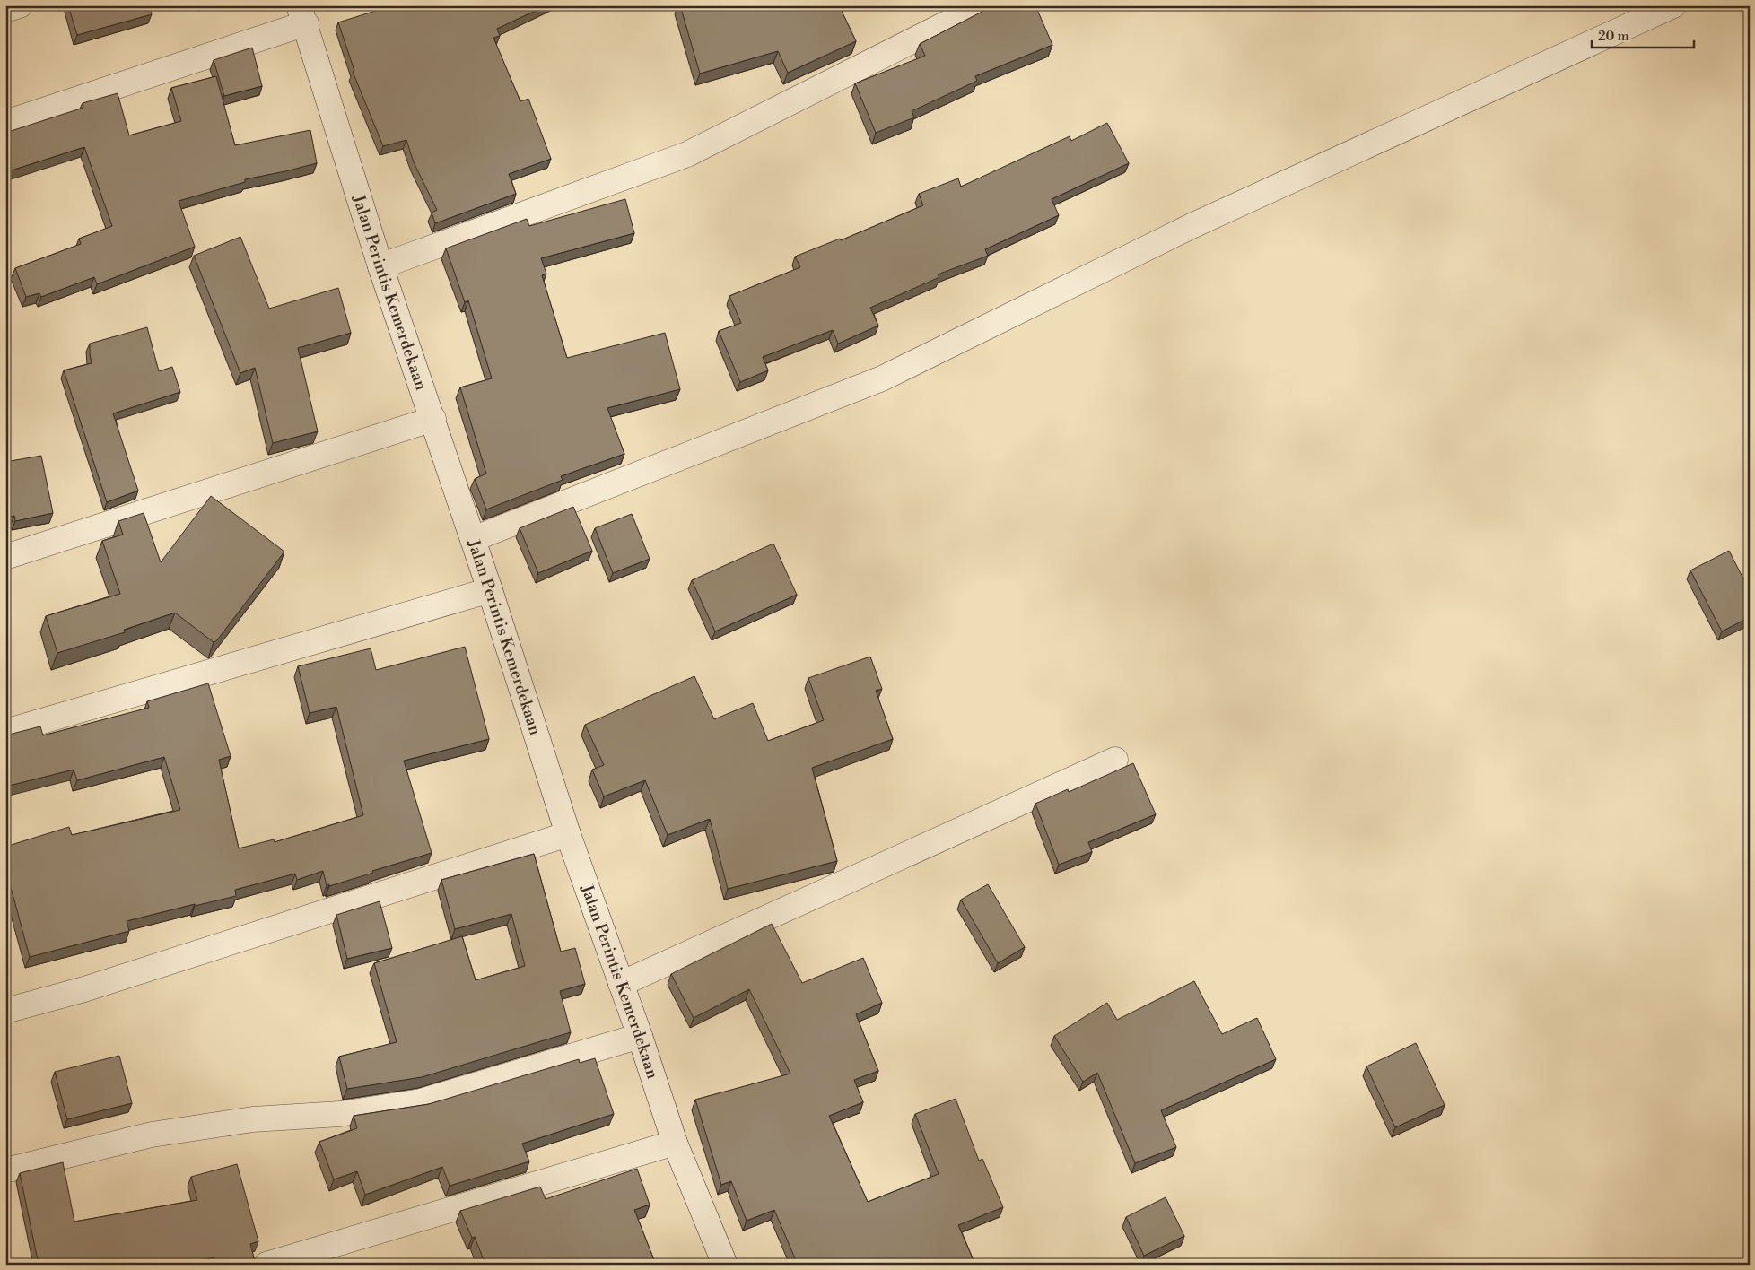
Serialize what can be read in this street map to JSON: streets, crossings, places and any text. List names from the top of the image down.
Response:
{
  "streets": {
    "street": ["Jalan Perintis Kemerdekaan"]
  },
  "scale_bar": "20 m"
}
